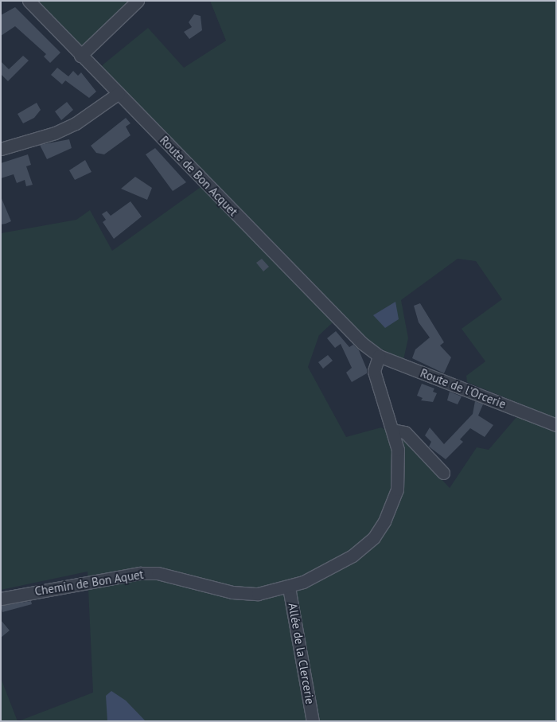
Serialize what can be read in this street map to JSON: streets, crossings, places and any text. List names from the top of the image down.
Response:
{
  "streets": {
    "street": [
      "Route de Bon Acquet",
      "Route de l'Orcerie",
      "Chemin de Bon Aquet",
      "Allée de la Clercerie"
    ]
  },
  "crossings": [
    ["Route de Bon Acquet", "Route de l'Orcerie"],
    ["Route de Bon Acquet", "Chemin de Bon Aquet"],
    ["Route de l'Orcerie", "Chemin de Bon Aquet"],
    ["Chemin de Bon Aquet", "Allée de la Clercerie"]
  ]
}
